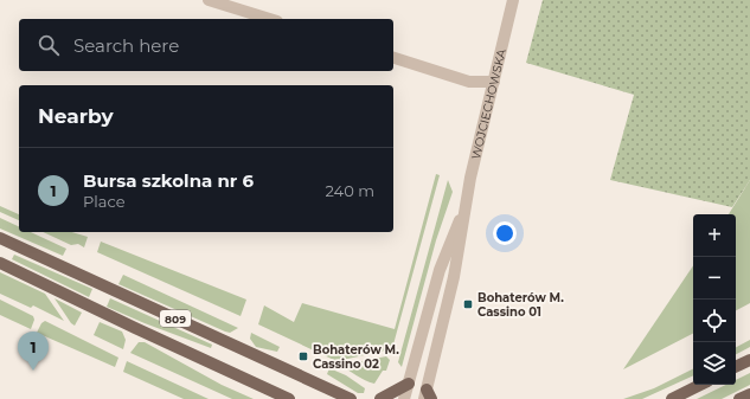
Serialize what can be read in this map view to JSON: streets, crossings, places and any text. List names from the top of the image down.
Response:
{
  "streets": {
    "main road": ["809"],
    "street": ["WOJCIECHOWSKA"]
  },
  "places": {
    "transit": ["Bohaterów M. Cassino 01", "Bohaterów M. Cassino 02"]
  },
  "page": {
    "search": "Search here",
    "heading": "Nearby",
    "list": [
      {
        "mark": "1",
        "name": "Bursa szkolna nr 6",
        "note": "Place",
        "value": "240 m"
      }
    ],
    "map_buttons": ["+", "−"],
    "pins": "1"
  }
}
